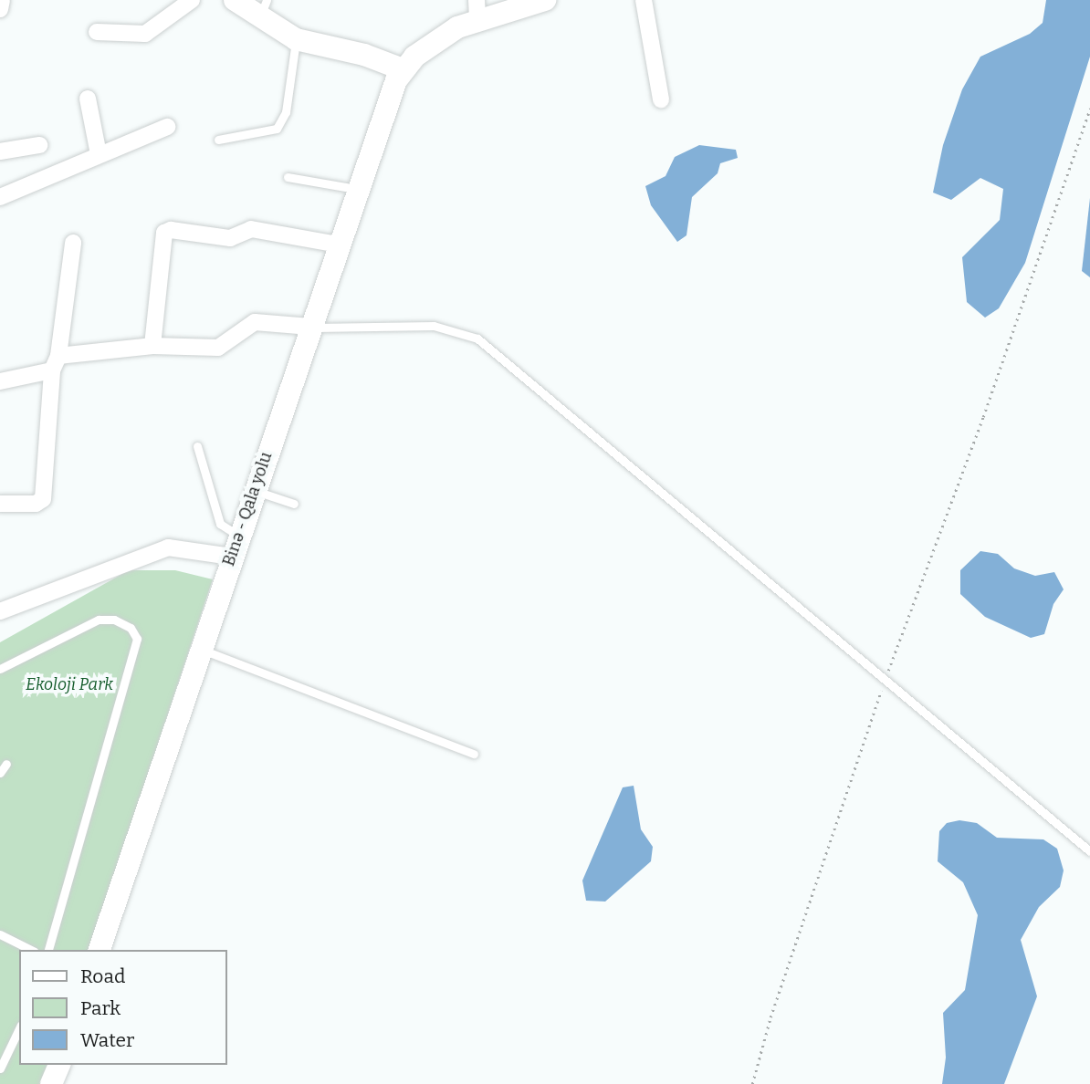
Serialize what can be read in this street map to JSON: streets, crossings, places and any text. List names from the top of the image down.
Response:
{
  "streets": {
    "main road": ["Binə - Qala yolu"]
  },
  "parks": ["Ekoloji Park"],
  "legend": ["Road", "Park", "Water"]
}
